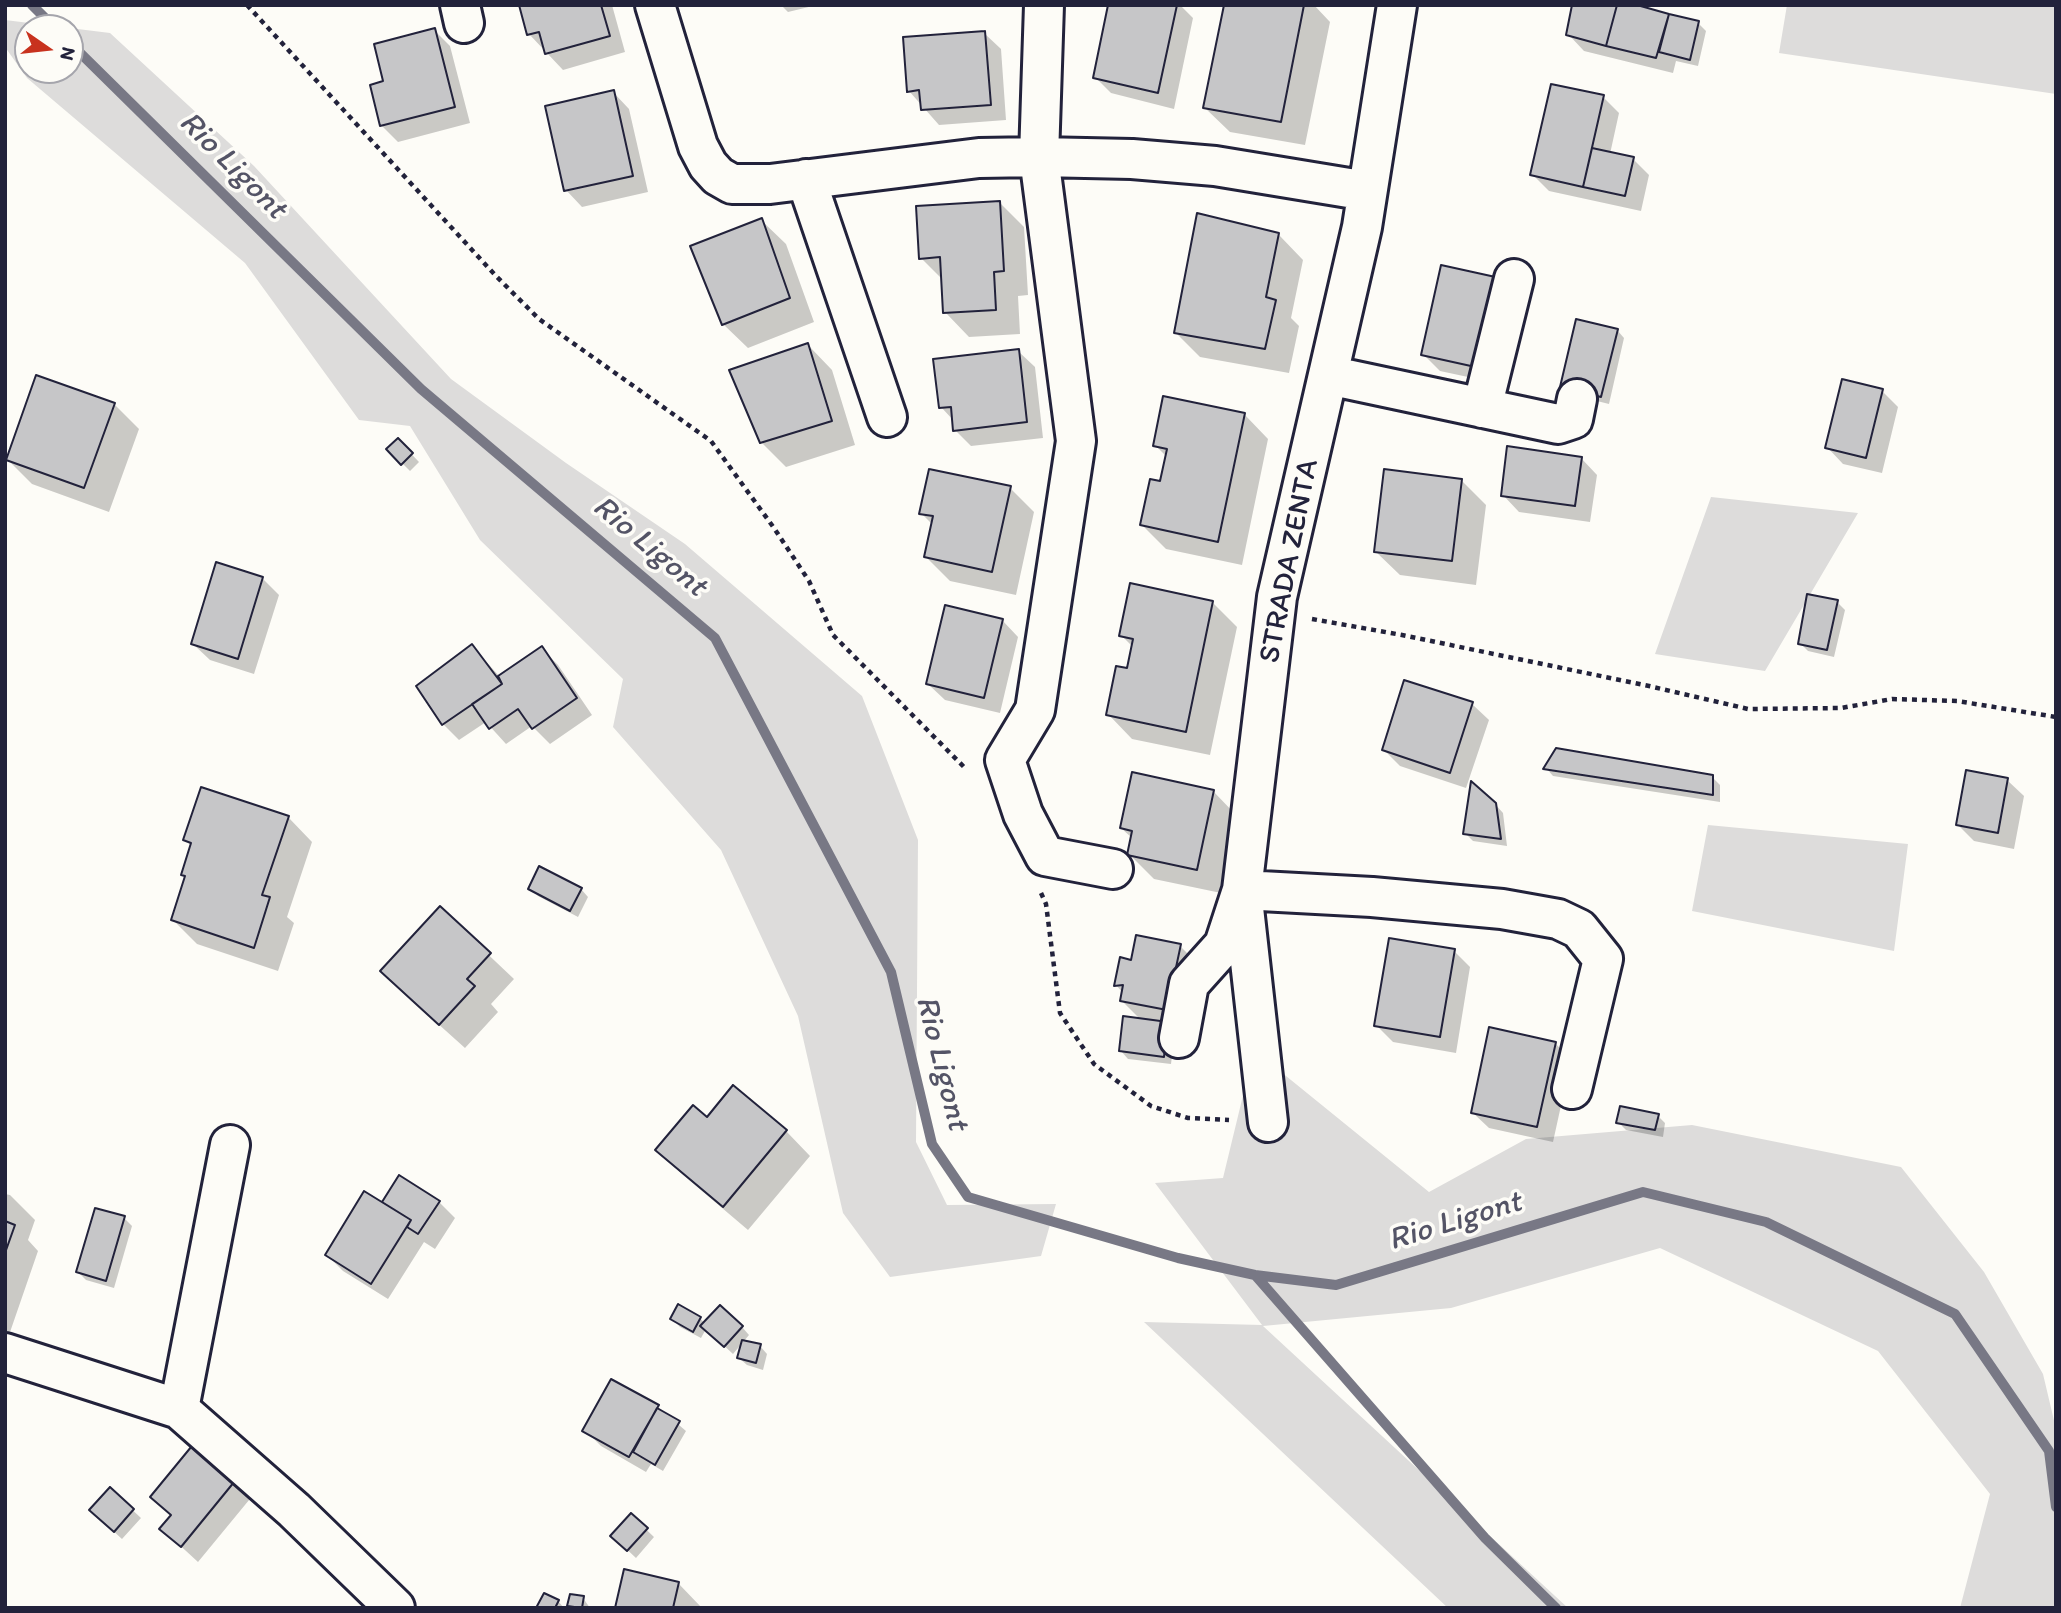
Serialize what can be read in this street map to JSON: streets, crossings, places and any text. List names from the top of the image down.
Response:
{
  "streets": {
    "street": ["STRADA ZENTA"]
  },
  "water": ["Rio Ligont"],
  "north": "right"
}
